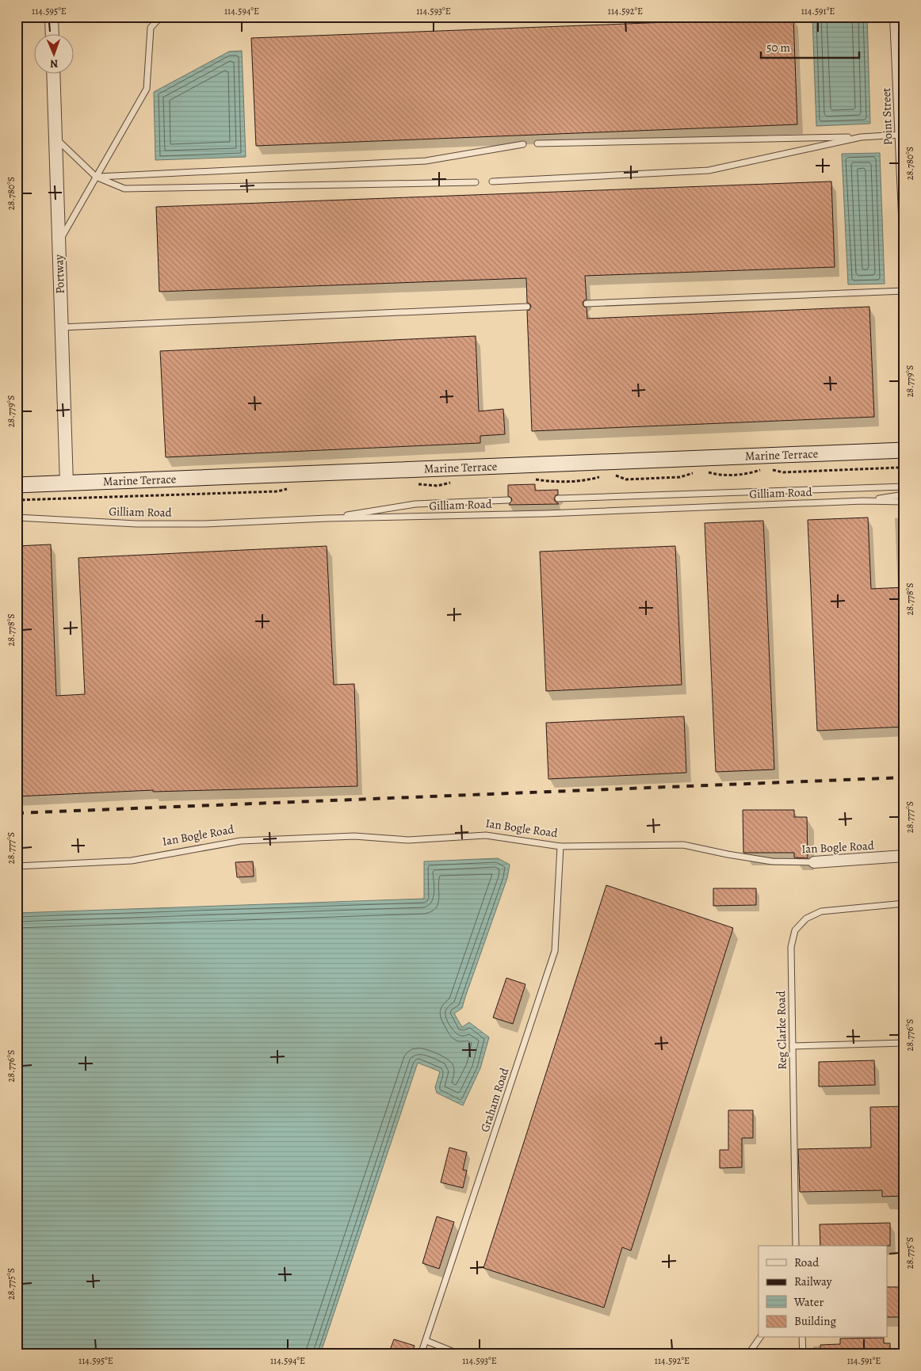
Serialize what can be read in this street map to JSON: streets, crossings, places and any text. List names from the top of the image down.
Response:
{
  "streets": {
    "main road": ["Marine Terrace"],
    "street": ["Point Street", "Portway", "Ian Bogle Road"],
    "lane": ["Gilliam Road", "Reg Clarke Road", "Graham Road"]
  },
  "crossings": [
    ["Portway", "Marine Terrace"],
    ["Ian Bogle Road", "Graham Road"]
  ],
  "legend": [
    "Road",
    "Railway",
    "Water",
    "Building"
  ],
  "scale_bar": "50 m",
  "north": "bottom",
  "coordinates": [
    "114.595°E",
    "114.594°E",
    "114.593°E",
    "114.592°E",
    "114.591°E",
    "28.780°S",
    "28.779°S",
    "28.778°S",
    "28.777°S",
    "28.776°S",
    "28.775°S"
  ]
}
